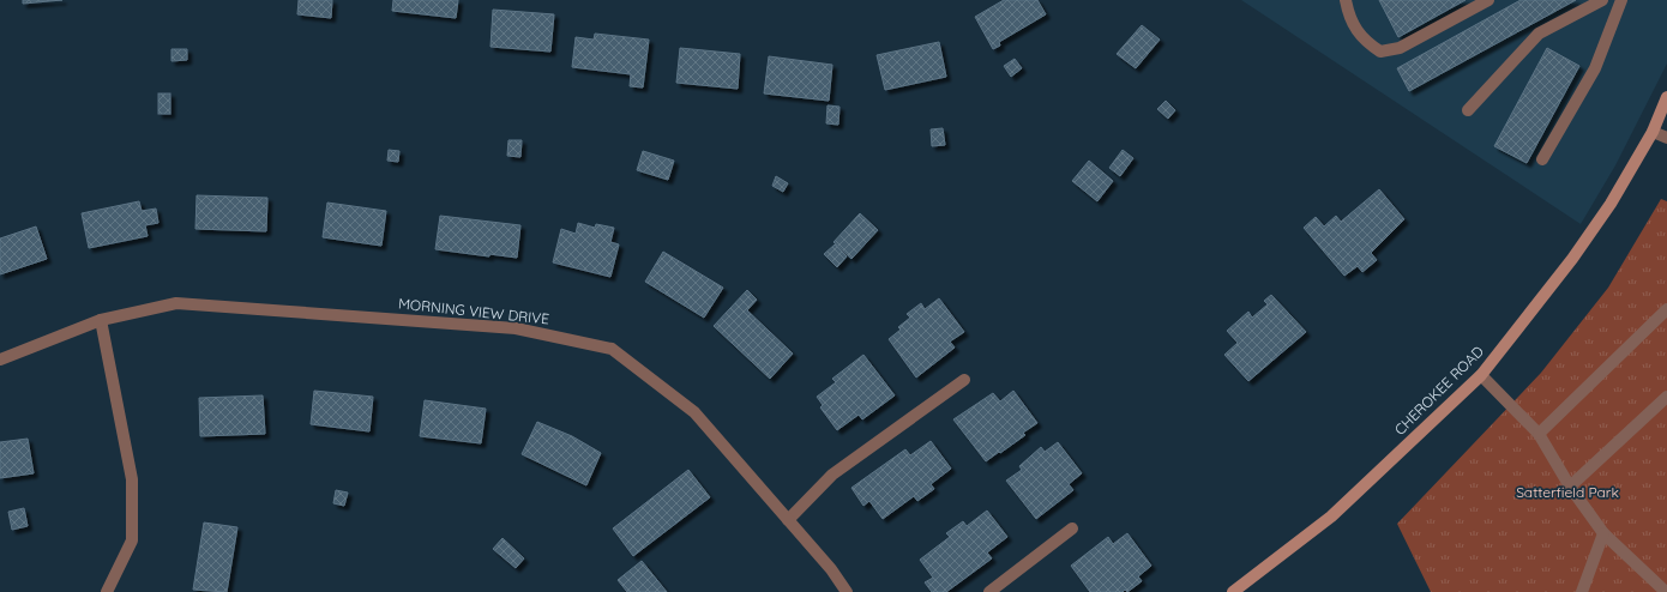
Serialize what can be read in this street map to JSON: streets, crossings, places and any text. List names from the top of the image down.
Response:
{
  "streets": {
    "main road": ["CHEROKEE ROAD"],
    "street": ["MORNING VIEW DRIVE"]
  },
  "parks": ["Satterfield Park"]
}
